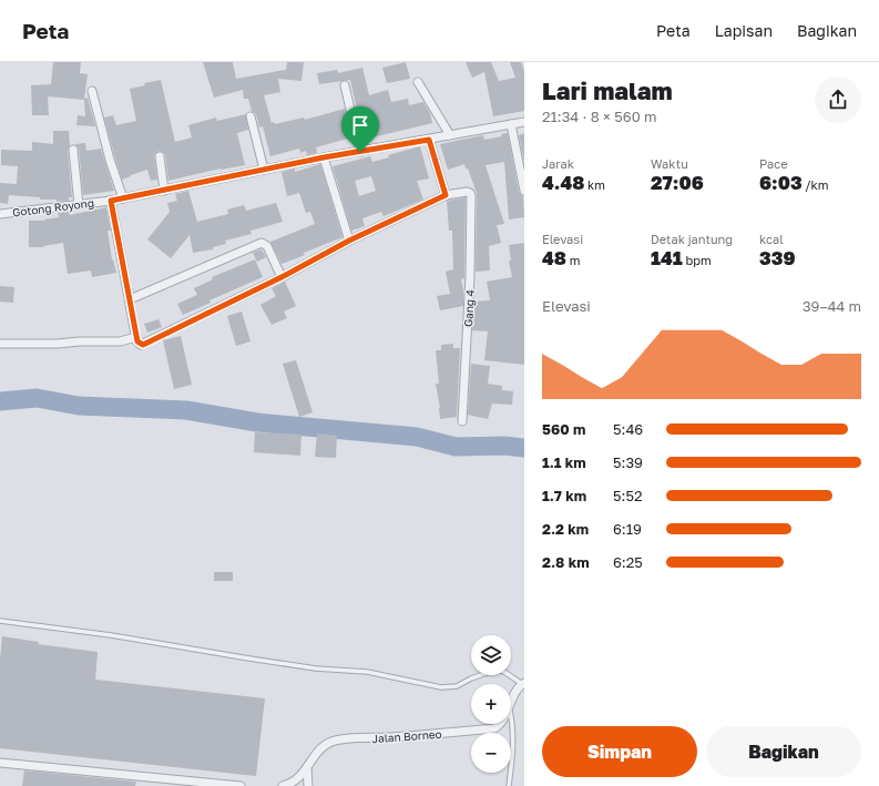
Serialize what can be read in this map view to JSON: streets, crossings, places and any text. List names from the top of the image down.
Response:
{
  "streets": {
    "street": ["Gotong Royong", "Gang 4", "Jalan Borneo"]
  },
  "page": {
    "header": "Peta",
    "nav": ["Peta", "Lapisan", "Bagikan"],
    "heading": ["Lari malam", "21:34 · 8 × 560 m"],
    "stats": [
      ["Jarak", "4.48 km"],
      ["Waktu", "27:06"],
      ["Pace", "6:03 /km"],
      ["Elevasi", "48 m"],
      ["Detak jantung", "141 bpm"],
      ["kcal", "339"]
    ],
    "chart": ["Elevasi", "39–44 m"],
    "list": [
      {
        "name": "560 m",
        "note": "5:46"
      },
      {
        "name": "1.1 km",
        "note": "5:39"
      },
      {
        "name": "1.7 km",
        "note": "5:52"
      },
      {
        "name": "2.2 km",
        "note": "6:19"
      },
      {
        "name": "2.8 km",
        "note": "6:25"
      }
    ],
    "map_buttons": ["+", "−"],
    "buttons": ["Simpan", "Bagikan"]
  }
}
